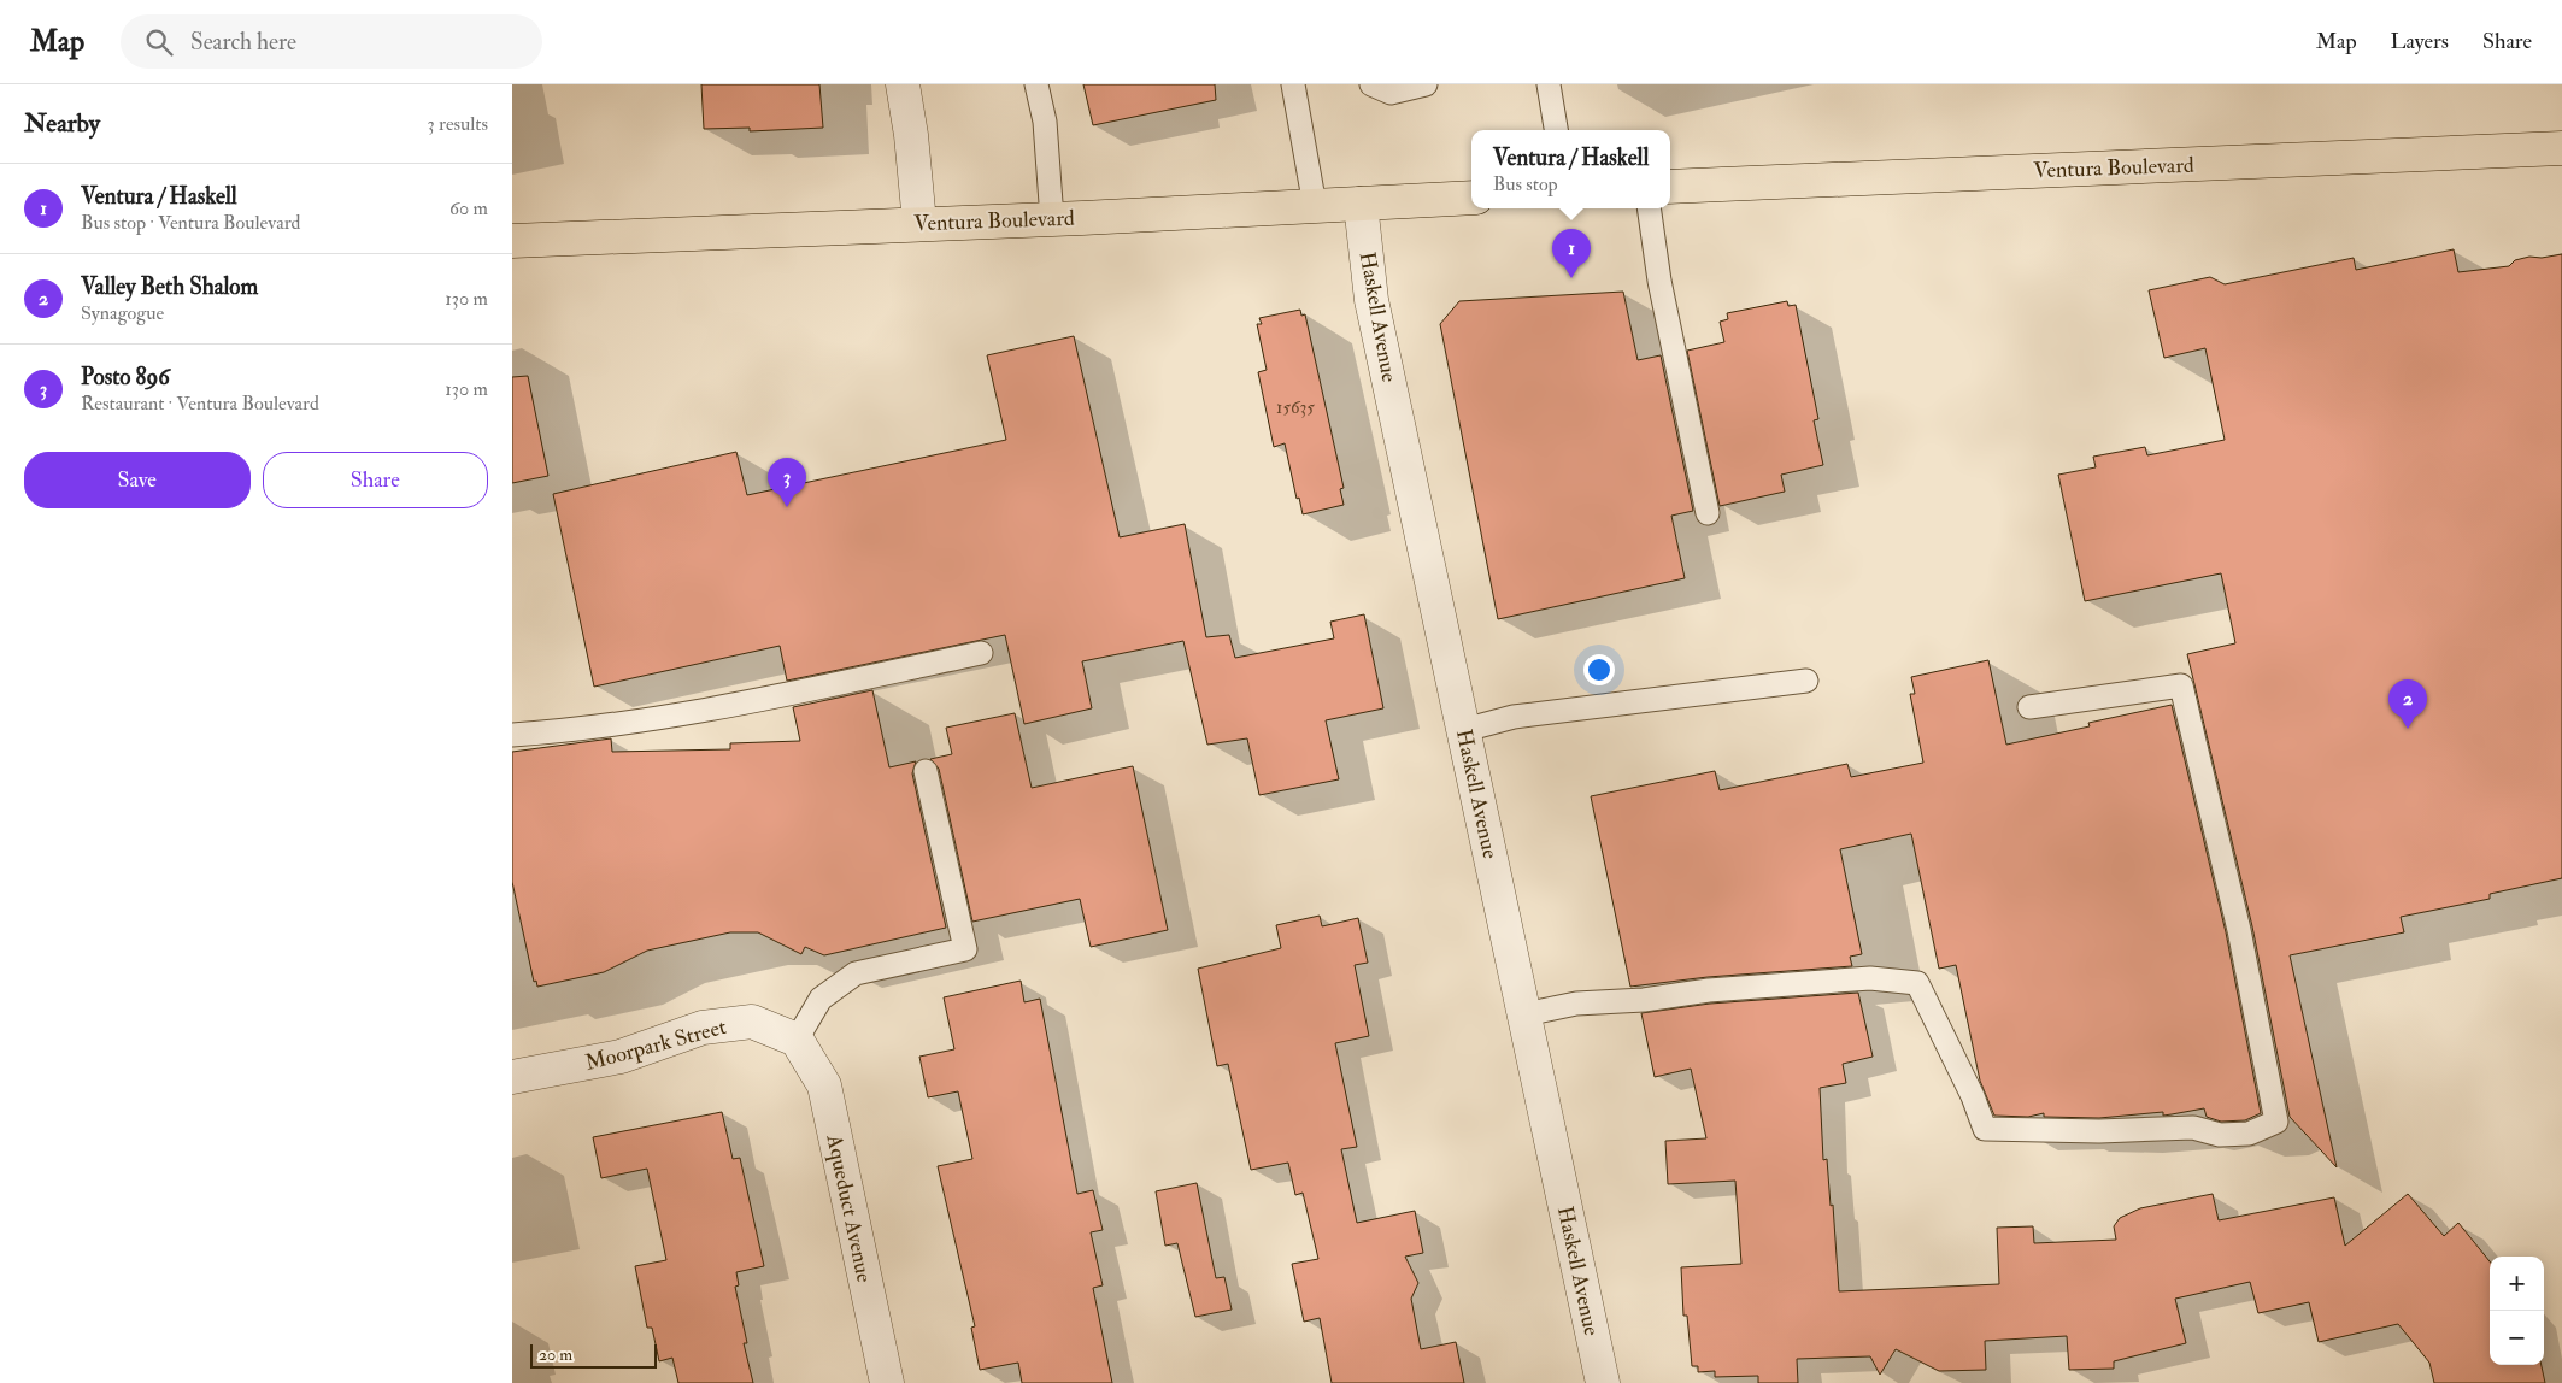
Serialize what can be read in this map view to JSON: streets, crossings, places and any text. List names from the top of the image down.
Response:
{
  "streets": {
    "main road": ["Ventura Boulevard"],
    "street": ["Haskell Avenue", "Moorpark Street", "Aqueduct Avenue"]
  },
  "crossings": [
    ["Ventura Boulevard", "Haskell Avenue"],
    ["Moorpark Street", "Aqueduct Avenue"]
  ],
  "house_numbers": ["15635"],
  "scale_bar": "20 m",
  "page": {
    "header": "Map",
    "search": "Search here",
    "nav": ["Map", "Layers", "Share"],
    "heading": ["Nearby", "3 results"],
    "popup": ["Ventura / Haskell", "Bus stop"],
    "list": [
      {
        "mark": "1",
        "name": "Ventura / Haskell",
        "note": "Bus stop · Ventura Boulevard",
        "value": "60 m"
      },
      {
        "mark": "2",
        "name": "Valley Beth Shalom",
        "note": "Synagogue",
        "value": "130 m"
      },
      {
        "mark": "3",
        "name": "Posto 896",
        "note": "Restaurant · Ventura Boulevard",
        "value": "130 m"
      }
    ],
    "pins": ["1", "3", "2"],
    "buttons": ["Save", "Share"],
    "map_buttons": ["+", "−"],
    "scale": "20 m"
  }
}
